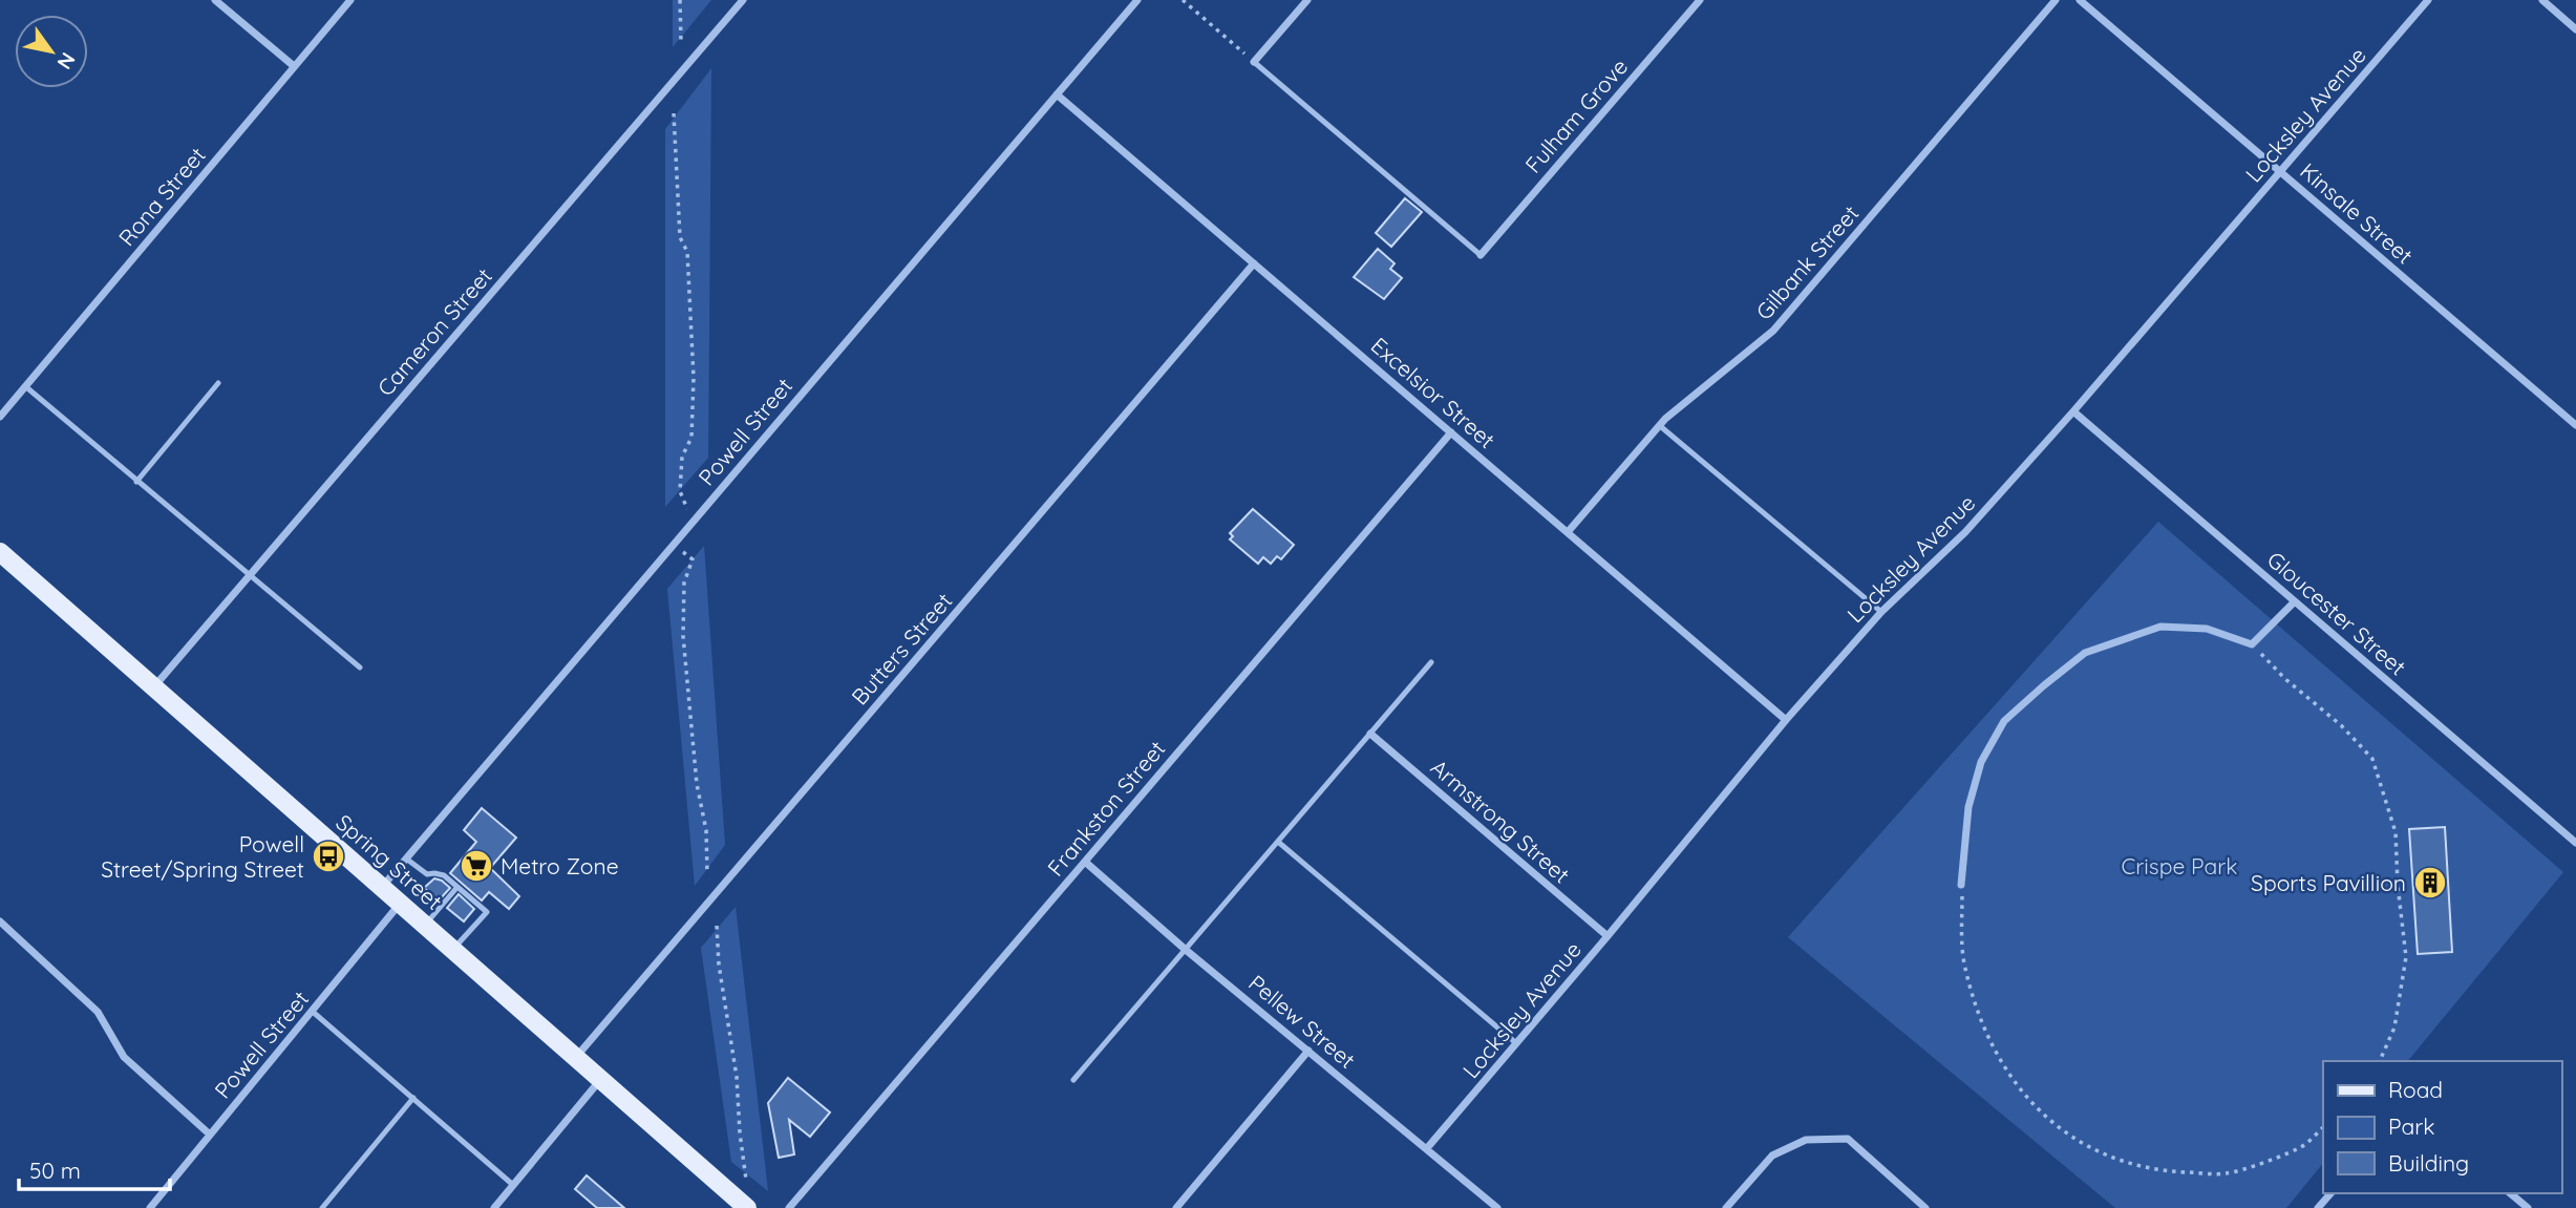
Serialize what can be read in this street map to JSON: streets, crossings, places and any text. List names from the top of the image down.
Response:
{
  "streets": {
    "main road": ["Spring Street"],
    "street": [
      "Locksley Avenue",
      "Fulham Grove",
      "Rona Street",
      "Kinsale Street",
      "Gilbank Street",
      "Cameron Street",
      "Excelsior Street",
      "Powell Street",
      "Gloucester Street",
      "Butters Street",
      "Frankston Street",
      "Armstrong Street",
      "Pellew Street"
    ]
  },
  "crossings": [
    ["Locksley Avenue", "Kinsale Street"],
    ["Locksley Avenue", "Excelsior Street"],
    ["Locksley Avenue", "Gloucester Street"],
    ["Locksley Avenue", "Armstrong Street"],
    ["Locksley Avenue", "Pellew Street"],
    ["Gilbank Street", "Excelsior Street"],
    ["Cameron Street", "Spring Street"],
    ["Excelsior Street", "Powell Street"],
    ["Excelsior Street", "Butters Street"],
    ["Excelsior Street", "Frankston Street"],
    ["Powell Street", "Spring Street"],
    ["Butters Street", "Spring Street"],
    ["Frankston Street", "Pellew Street"]
  ],
  "parks": ["Crispe Park"],
  "places": {
    "bus stop": ["Powell Street/Spring Street"],
    "supermarket": ["Metro Zone"],
    "building": ["Sports Pavillion"]
  },
  "legend": ["Road", "Park", "Building"],
  "scale_bar": "50 m",
  "north": "bottom right"
}
